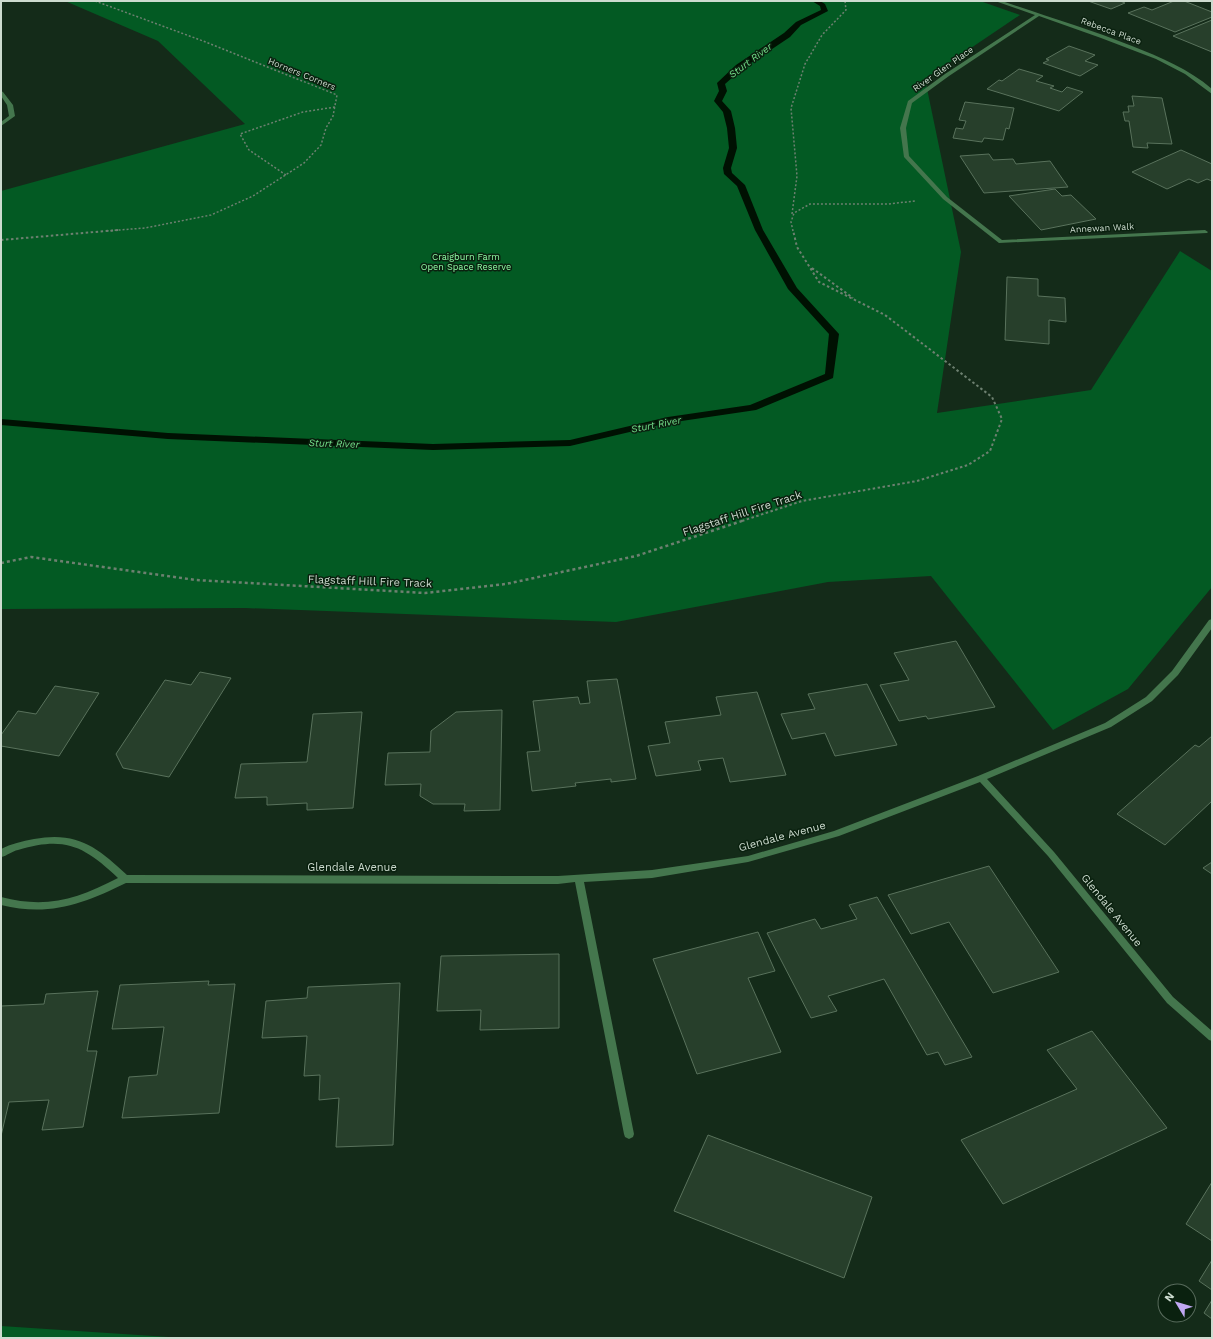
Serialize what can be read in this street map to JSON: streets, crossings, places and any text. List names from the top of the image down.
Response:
{
  "streets": {
    "street": [
      "Rebecca Place",
      "River Glen Place",
      "Annewan Walk",
      "Glendale Avenue"
    ],
    "path": ["Horners Corners", "Flagstaff Hill Fire Track"]
  },
  "crossings": [
    ["Rebecca Place", "River Glen Place"],
    ["River Glen Place", "Annewan Walk"],
    ["River Glen Place", "Flagstaff Hill Fire Track"]
  ],
  "water": ["Sturt River"],
  "parks": ["Craigburn Farm Open Space Reserve"],
  "north": "top left"
}
